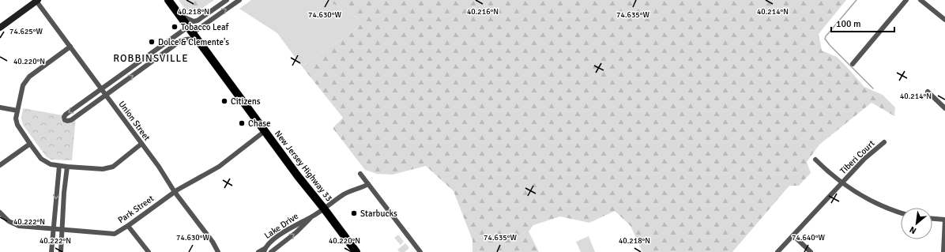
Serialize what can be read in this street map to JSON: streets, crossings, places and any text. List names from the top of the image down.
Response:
{
  "streets": {
    "main road": ["New Jersey Highway 33"],
    "street": [
      "Union Street",
      "Tiberi Court",
      "Park Street",
      "Lake Drive"
    ]
  },
  "crossings": [
    ["Union Street", "Park Street"],
    ["New Jersey Highway 33", "Park Street"],
    ["New Jersey Highway 33", "Lake Drive"]
  ],
  "districts": ["ROBBINSVILLE"],
  "places": [
    "Tobacco Leaf",
    "Dolce & Clemente's",
    "Citizens",
    "Chase",
    "Starbucks"
  ],
  "scale_bar": "100 m",
  "north": "bottom left",
  "coordinates": [
    "40.218°N",
    "40.216°N",
    "40.214°N",
    "74.630°W",
    "74.635°W",
    "74.625°W",
    "40.220°N",
    "40.222°N",
    "74.640°W"
  ]
}
